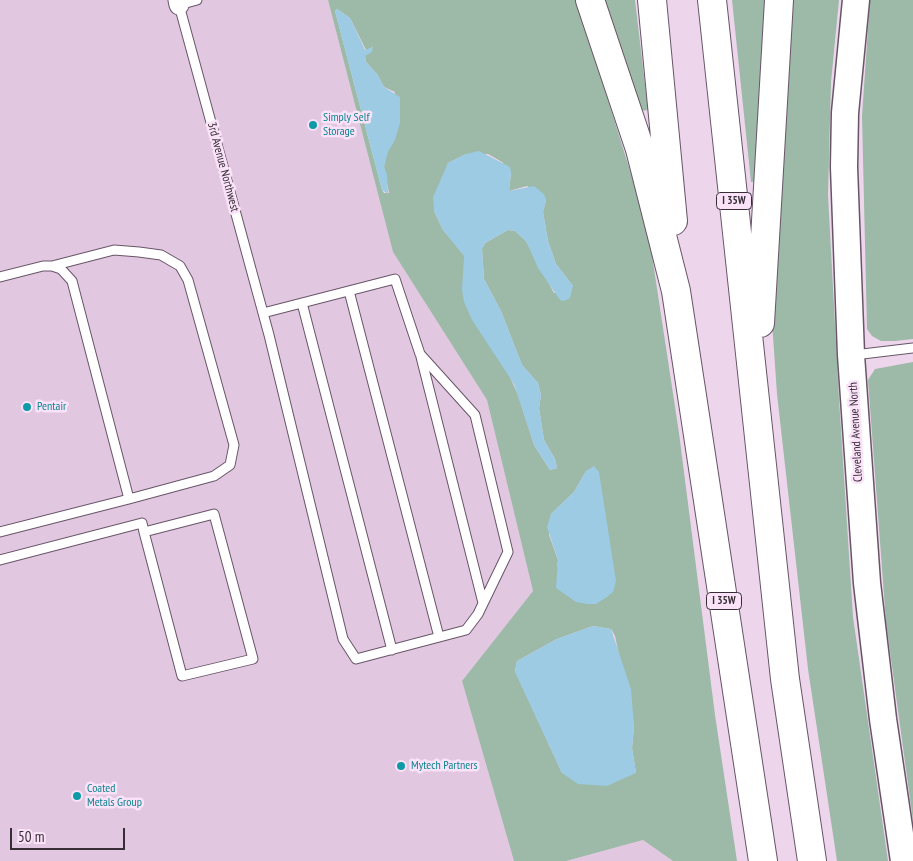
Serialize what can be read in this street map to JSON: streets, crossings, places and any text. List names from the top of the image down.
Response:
{
  "streets": {
    "highway": ["I 35W"],
    "street": ["Cleveland Avenue North"],
    "lane": ["3rd Avenue Northwest"]
  },
  "places": [
    "Simply Self Storage",
    "Pentair",
    "Mytech Partners",
    "Coated Metals Group"
  ],
  "scale_bar": "50 m"
}
